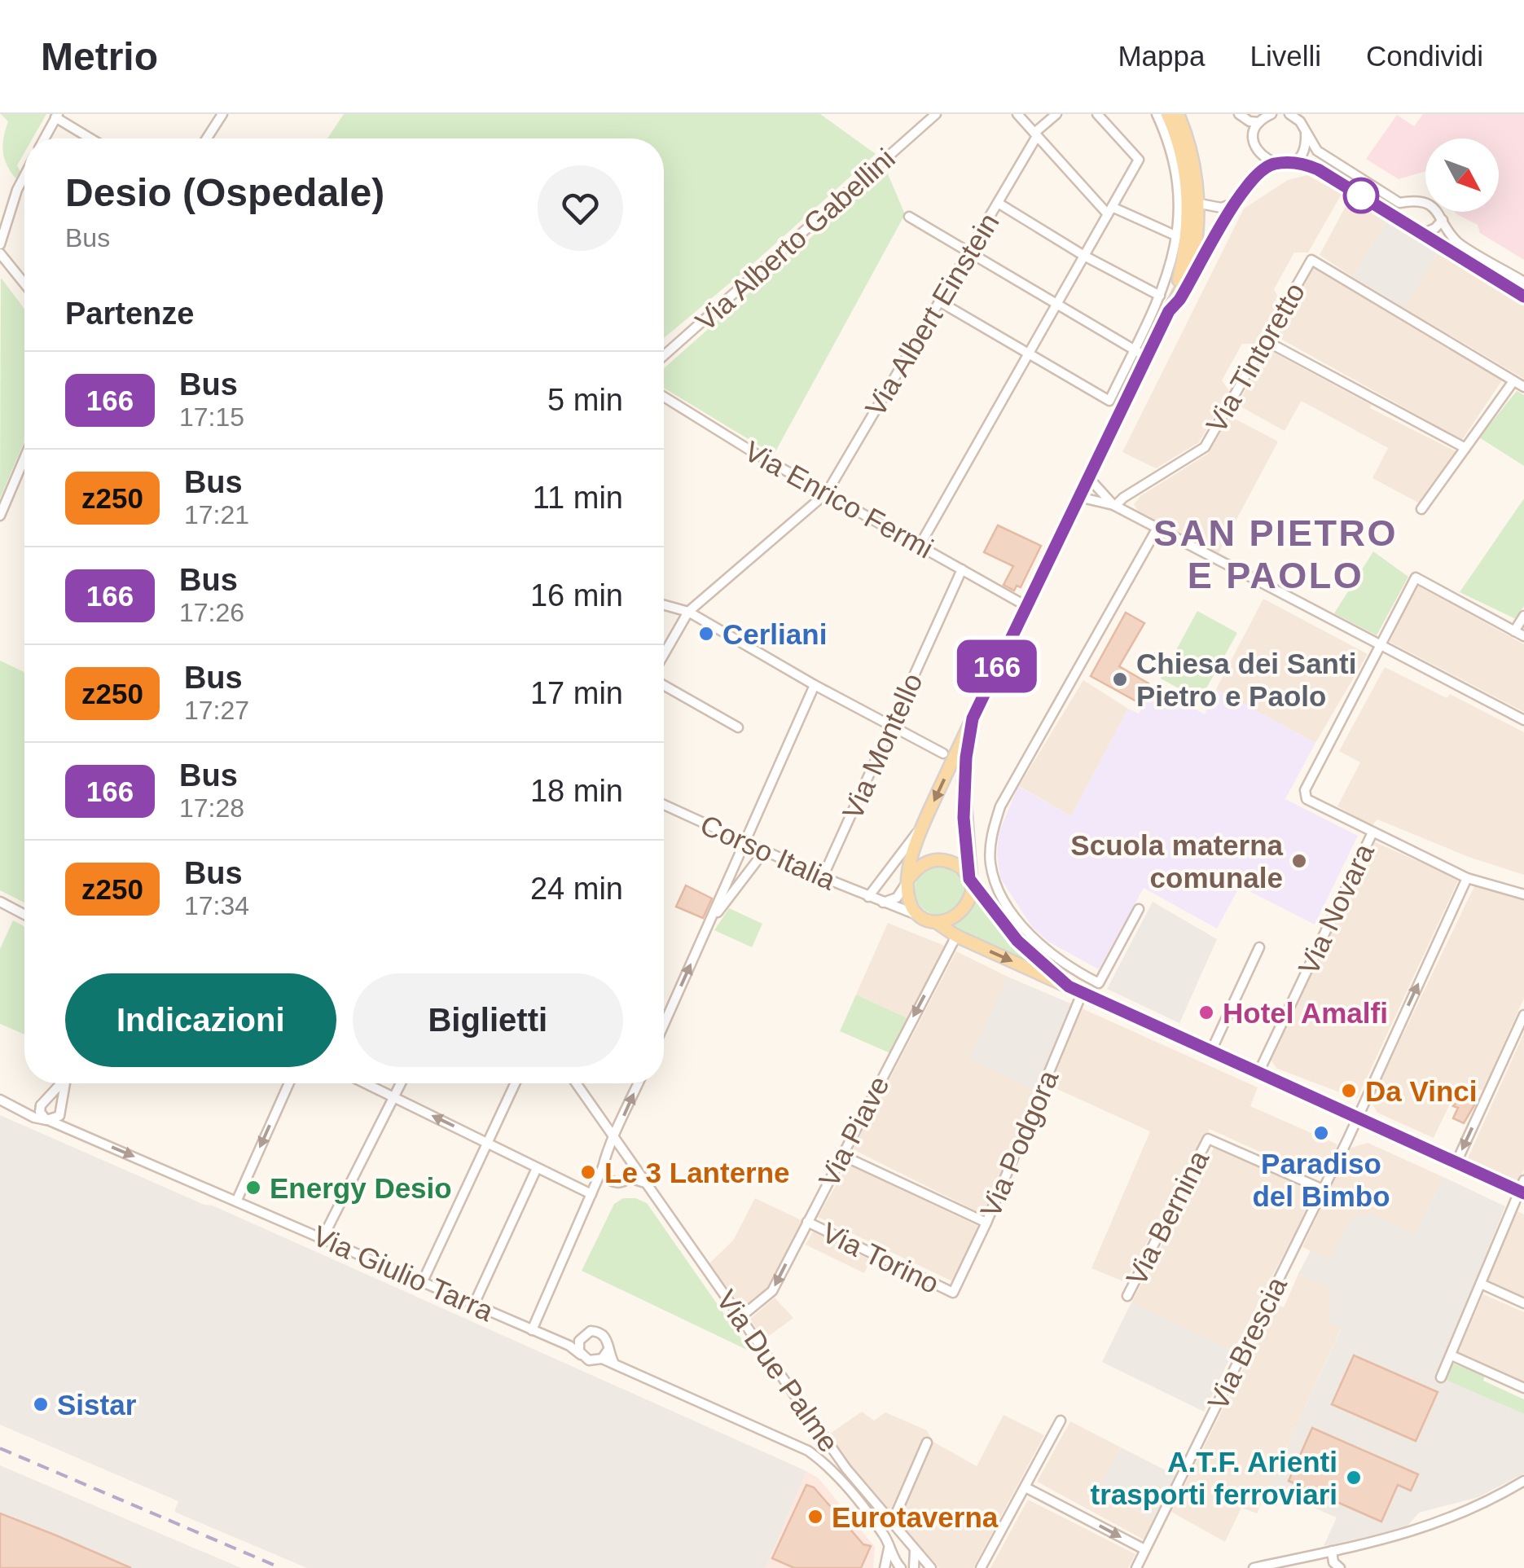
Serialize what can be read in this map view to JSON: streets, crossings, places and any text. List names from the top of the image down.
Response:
{
  "streets": {
    "street": [
      "Via Alberto Gabellini",
      "Via Albert Einstein",
      "Via Tintoretto",
      "Via Enrico Fermi",
      "Via Montello",
      "Corso Italia",
      "Via Novara",
      "Via Piave",
      "Via Podgora",
      "Via Bernina",
      "Via Torino",
      "Via Giulio Tarra",
      "Via Brescia",
      "Via Due Palme"
    ]
  },
  "crossings": [
    ["Via Albert Einstein", "Via Enrico Fermi"],
    ["Via Enrico Fermi", "Via Montello"],
    ["Via Montello", "Corso Italia"],
    ["Via Piave", "Via Torino"],
    ["Via Piave", "Via Due Palme"],
    ["Via Podgora", "Via Torino"],
    ["Via Bernina", "Via Brescia"]
  ],
  "one_way": ["Via Piave"],
  "districts": ["SAN PIETRO E PAOLO"],
  "places": [
    "Cerliani",
    "Chiesa dei Santi Pietro e Paolo",
    "Scuola materna comunale",
    "Hotel Amalfi",
    "Da Vinci",
    "Paradiso del Bimbo",
    "Le 3 Lanterne",
    "Energy Desio",
    "Sistar",
    "A.T.F. Arienti trasporti ferroviari",
    "Eurotaverna"
  ],
  "lines": ["bus line 166"],
  "north": "bottom right",
  "page": {
    "header": "Metrio",
    "nav": ["Mappa", "Livelli", "Condividi"],
    "on_map": "166",
    "heading": [
      ["Desio (Ospedale)", "Bus"],
      "Partenze"
    ],
    "list": [
      {
        "mark": "166",
        "name": "Bus",
        "note": "17:15",
        "value": "5 min"
      },
      {
        "mark": "z250",
        "name": "Bus",
        "note": "17:21",
        "value": "11 min"
      },
      {
        "mark": "166",
        "name": "Bus",
        "note": "17:26",
        "value": "16 min"
      },
      {
        "mark": "z250",
        "name": "Bus",
        "note": "17:27",
        "value": "17 min"
      },
      {
        "mark": "166",
        "name": "Bus",
        "note": "17:28",
        "value": "18 min"
      },
      {
        "mark": "z250",
        "name": "Bus",
        "note": "17:34",
        "value": "24 min"
      }
    ],
    "buttons": ["Indicazioni", "Biglietti"]
  }
}
